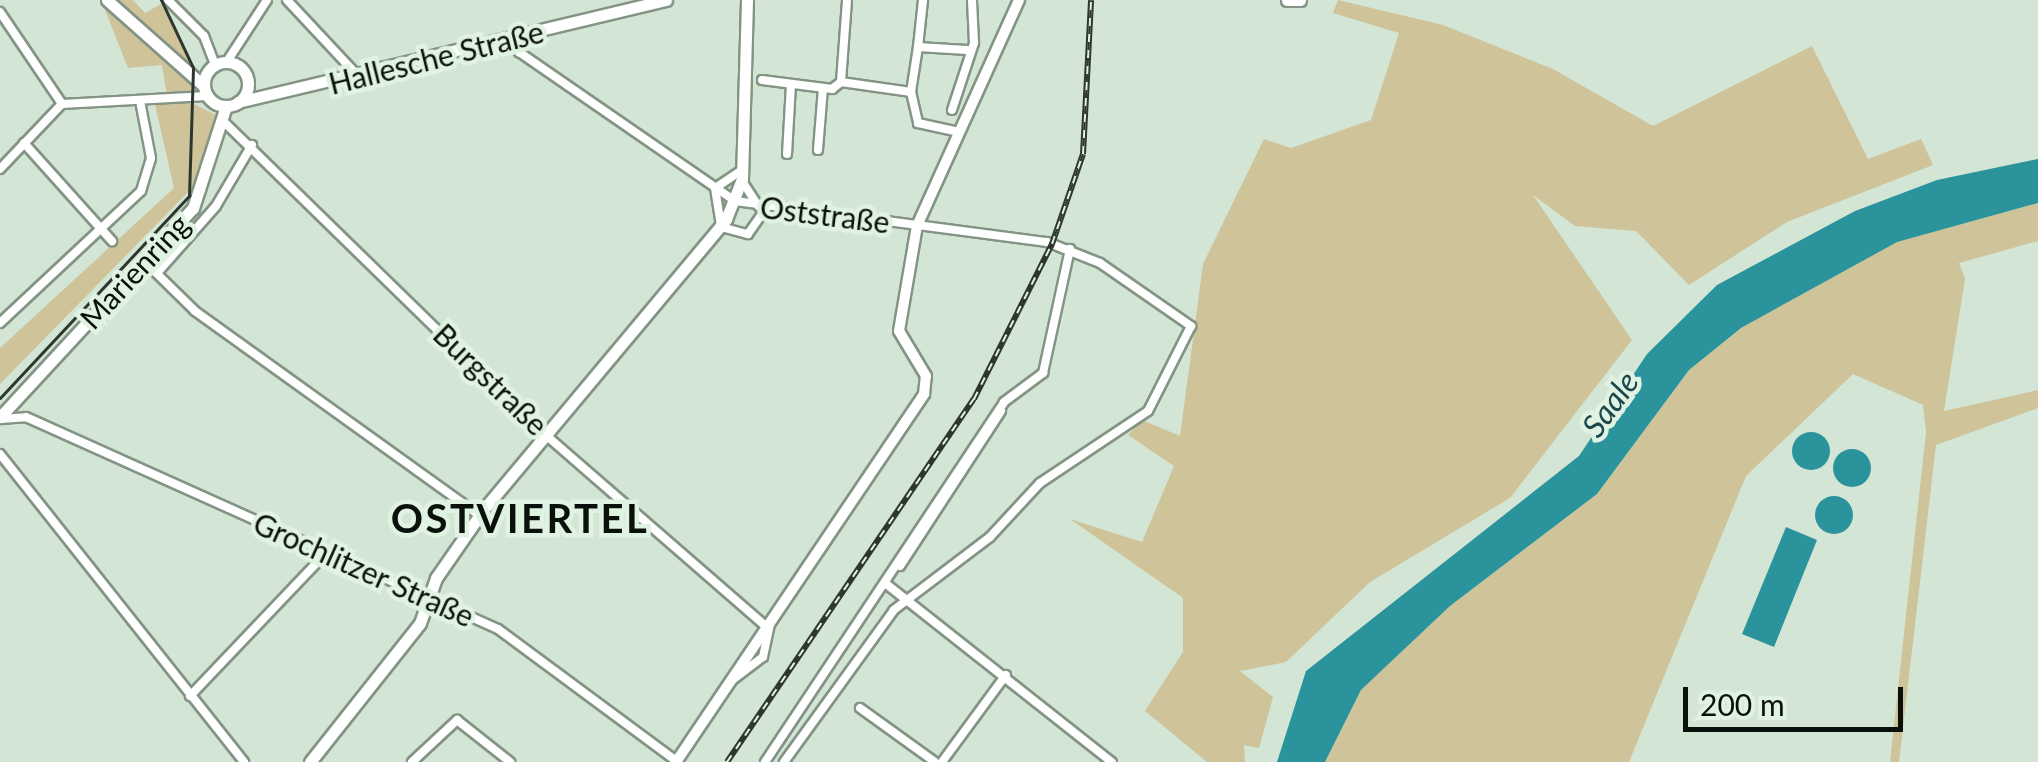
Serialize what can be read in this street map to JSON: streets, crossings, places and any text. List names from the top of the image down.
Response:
{
  "streets": {
    "main road": ["Hallesche Straße", "Marienring"],
    "street": ["Oststraße", "Burgstraße", "Grochlitzer Straße"]
  },
  "crossings": [
    ["Hallesche Straße", "Oststraße"],
    ["Hallesche Straße", "Marienring"],
    ["Marienring", "Burgstraße"],
    ["Marienring", "Grochlitzer Straße"]
  ],
  "districts": ["OSTVIERTEL"],
  "water": ["Saale"],
  "scale_bar": "200 m"
}
